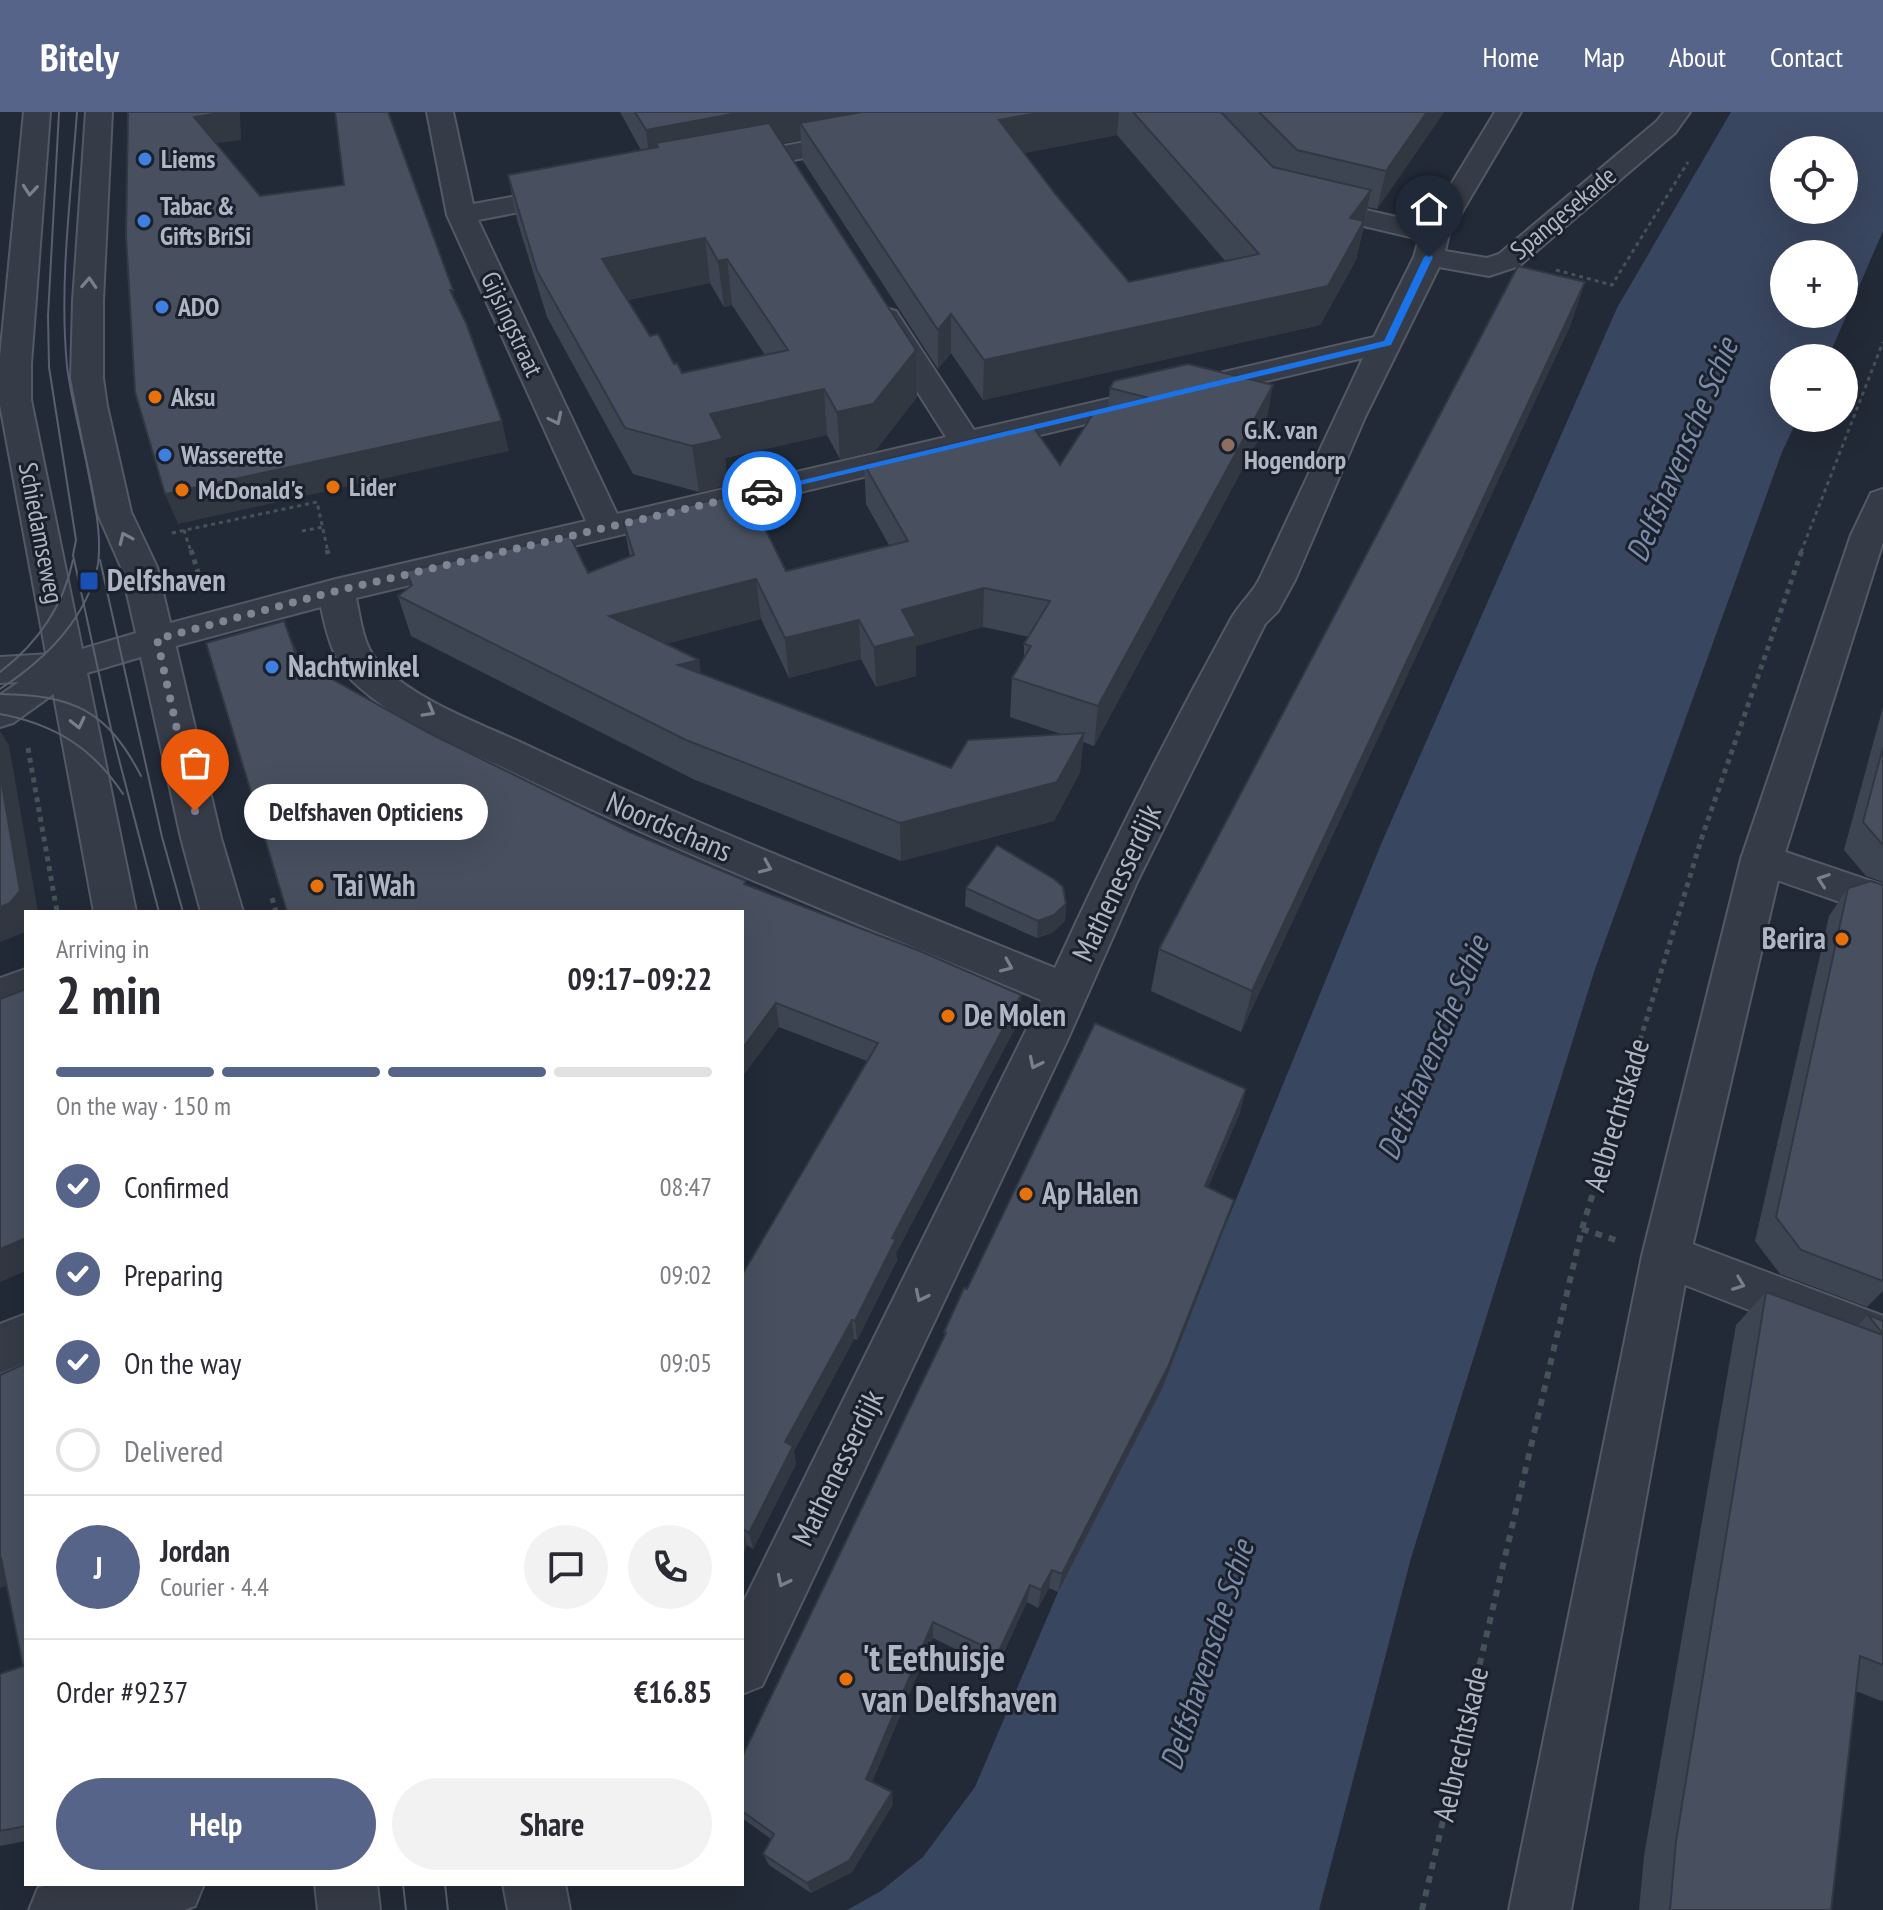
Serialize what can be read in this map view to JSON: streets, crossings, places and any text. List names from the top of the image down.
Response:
{
  "streets": {
    "street": [
      "Spangesekade",
      "Gijsingstraat",
      "Schiedamseweg",
      "Noordschans",
      "Mathenesserdijk"
    ],
    "path": ["Aelbrechtskade"]
  },
  "crossings": [
    ["Spangesekade", "Mathenesserdijk"],
    ["Noordschans", "Mathenesserdijk"]
  ],
  "one_way": ["Noordschans", "Mathenesserdijk"],
  "water": ["Delfshavensche Schie"],
  "places": {
    "other": [
      "Liems",
      "Tabac & Gifts BriSi",
      "ADO",
      "Aksu",
      "G.K. van Hogendorp",
      "Wasserette",
      "Lider",
      "McDonald's",
      "Nachtwinkel",
      "Delfshaven Opticiens",
      "Tai Wah",
      "Berira",
      "De Molen",
      "Ap Halen",
      "'t Eethuisje van Delfshaven"
    ],
    "transit": ["Delfshaven"]
  },
  "page": {
    "header": "Bitely",
    "nav": [
      "Home",
      "Map",
      "About",
      "Contact"
    ],
    "map_buttons": ["+", "−"],
    "bubble": "Delfshaven Opticiens",
    "heading": ["2 min", "Arriving in", "09:17–09:22"],
    "panel": [
      "Jordan",
      "Courier · 4.4",
      "Order #9237",
      "€16.85"
    ],
    "bar": "On the way · 150 m",
    "list": [
      ["Confirmed", "08:47"],
      ["Preparing", "09:02"],
      ["On the way", "09:05"],
      "Delivered"
    ],
    "round": "J",
    "buttons": ["Help", "Share"]
  }
}
